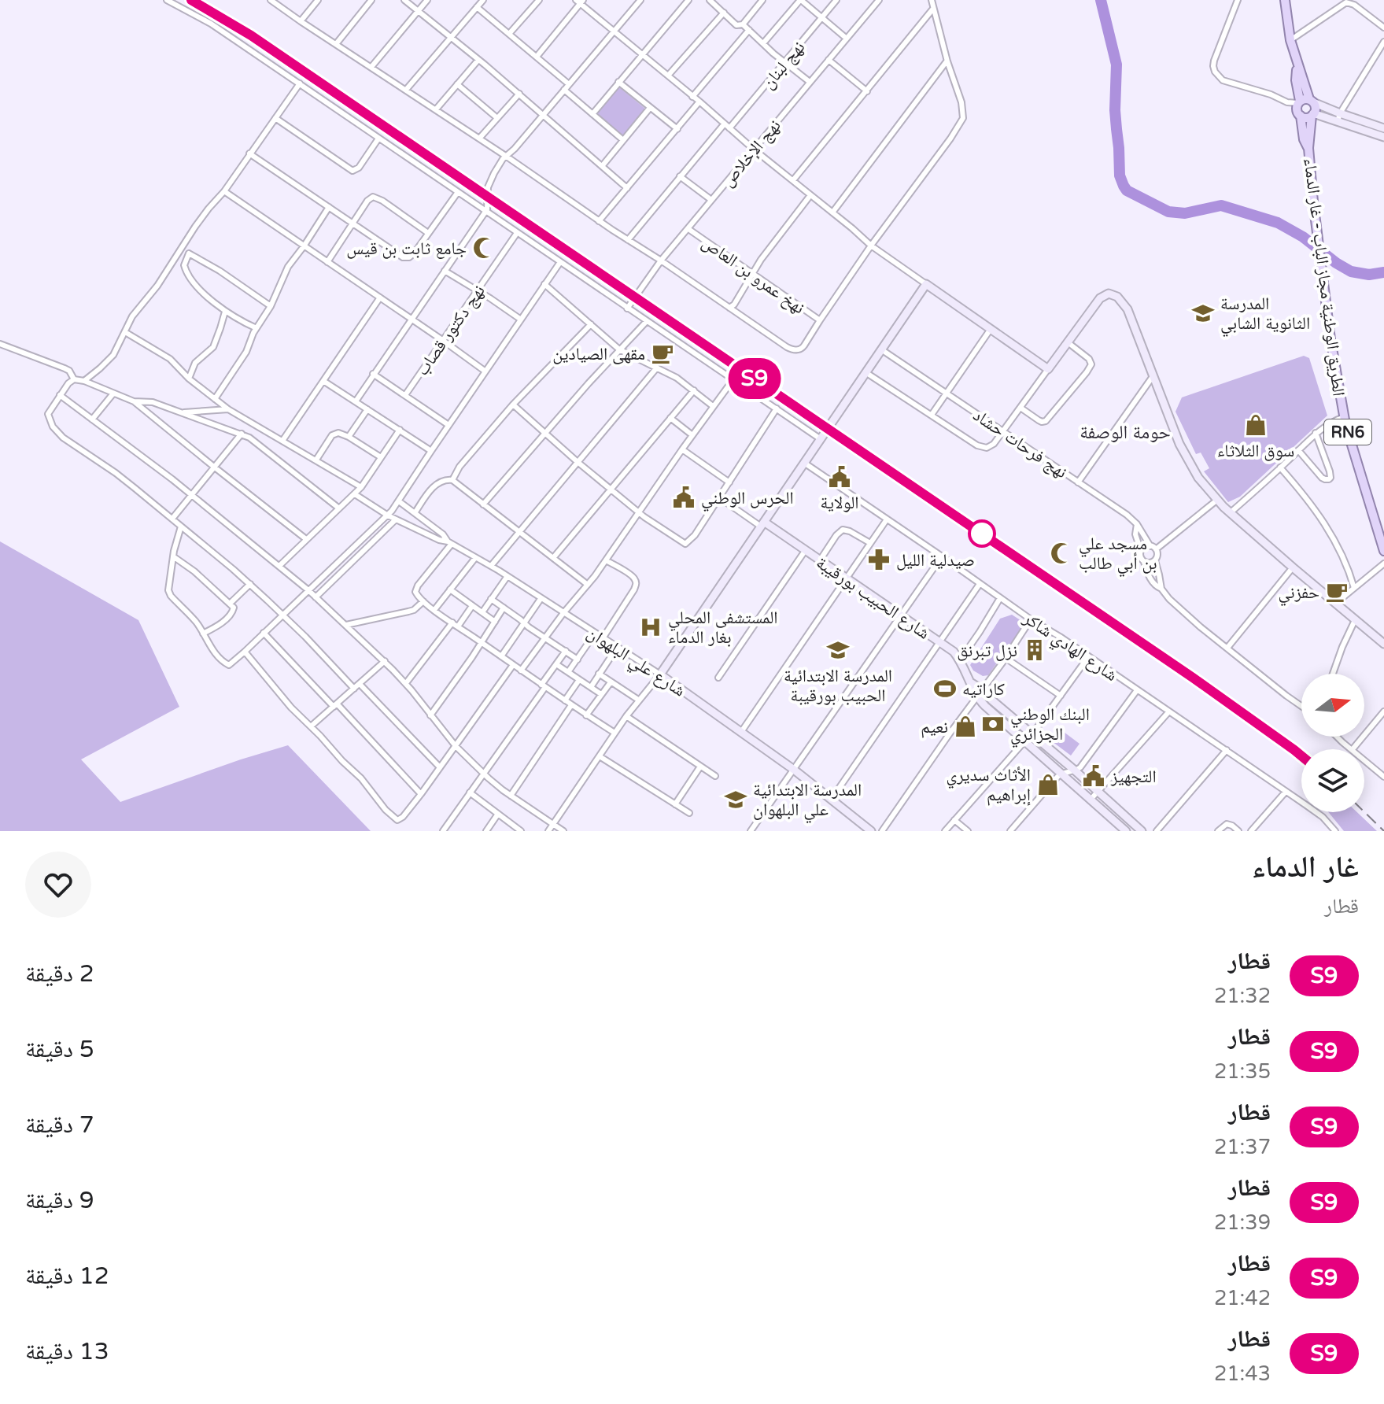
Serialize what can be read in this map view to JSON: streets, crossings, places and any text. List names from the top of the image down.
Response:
{
  "streets": {
    "main road": ["الطريق الوطنية مجاز الباب - غار الدماء", "RN6"],
    "street": [
      "نهج لبنان",
      "نهج الإخلاص",
      "نهخ عمرو بن العاص",
      "نهج دكتور قصاب",
      "نهج فرحات حشاد",
      "شارع الحبيب بورقيبة",
      "شارع الهادي شاكر",
      "شارع علي البلهوان"
    ]
  },
  "crossings": [
    ["نهج الإخلاص", "نهخ عمرو بن العاص"],
    ["الطريق الوطنية مجاز الباب - غار الدماء", "RN6"]
  ],
  "districts": ["حومة الوصفة"],
  "places": {
    "mosque": ["جامع ثابت بن قیس", "مسجد علي بن أبي طالب"],
    "school or university": ["المدرسة الثانوية الشابي", "المدرسة الابتدائية الحبيب بورقيبة", "المدرسة الابتدائية علي البلهوان"],
    "cafe": ["مقهى الصيادين", "حفزني"],
    "shop": ["سوق الثلاثاء", "نعيم", "الأثاث سديري إبراهيم"],
    "public building": ["الولاية", "الحرس الوطني", "التجهيز"],
    "pharmacy": ["صيدلية الليل"],
    "hospital": ["المستشفى المحلي بغار الدماء"],
    "building": ["نزل تبرنق"],
    "sports": ["كاراتيه"],
    "bank": ["البنك الوطني الجزائري"]
  },
  "north": "right",
  "page": {
    "on_map": "S9",
    "heading": ["غار الدماء", "قطار"],
    "list": [
      {
        "mark": "S9",
        "name": "قطار",
        "note": "21:32",
        "value": "2 دقيقة"
      },
      {
        "mark": "S9",
        "name": "قطار",
        "note": "21:35",
        "value": "5 دقيقة"
      },
      {
        "mark": "S9",
        "name": "قطار",
        "note": "21:37",
        "value": "7 دقيقة"
      },
      {
        "mark": "S9",
        "name": "قطار",
        "note": "21:39",
        "value": "9 دقيقة"
      },
      {
        "mark": "S9",
        "name": "قطار",
        "note": "21:42",
        "value": "12 دقيقة"
      },
      {
        "mark": "S9",
        "name": "قطار",
        "note": "21:43",
        "value": "13 دقيقة"
      }
    ]
  }
}
